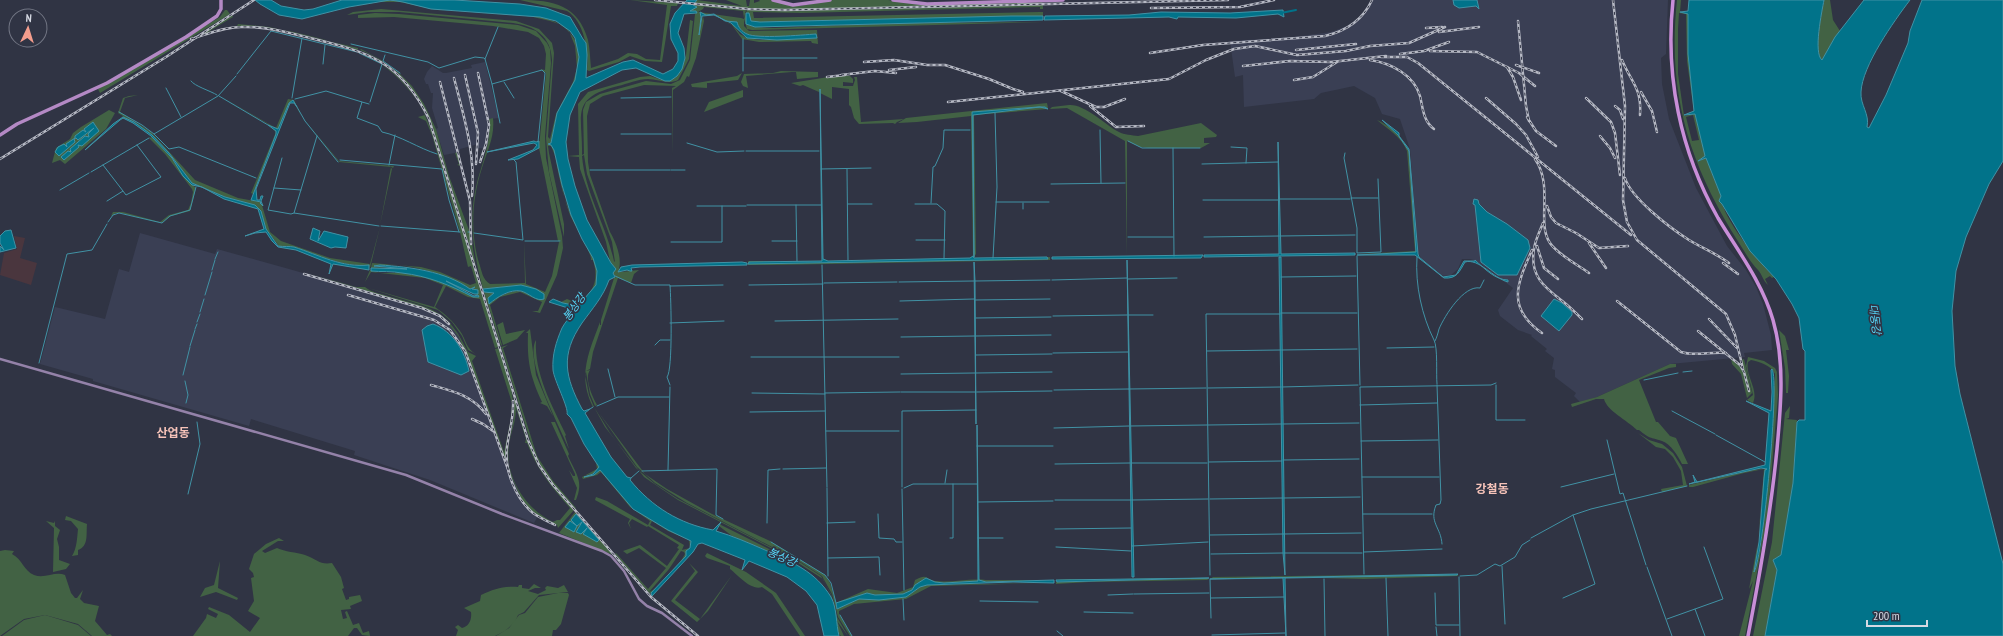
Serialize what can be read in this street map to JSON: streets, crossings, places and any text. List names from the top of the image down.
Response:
{
  "districts": ["산업동", "강철동"],
  "water": ["봉상강", "대동강"],
  "scale_bar": "200 m",
  "north": "top"
}
